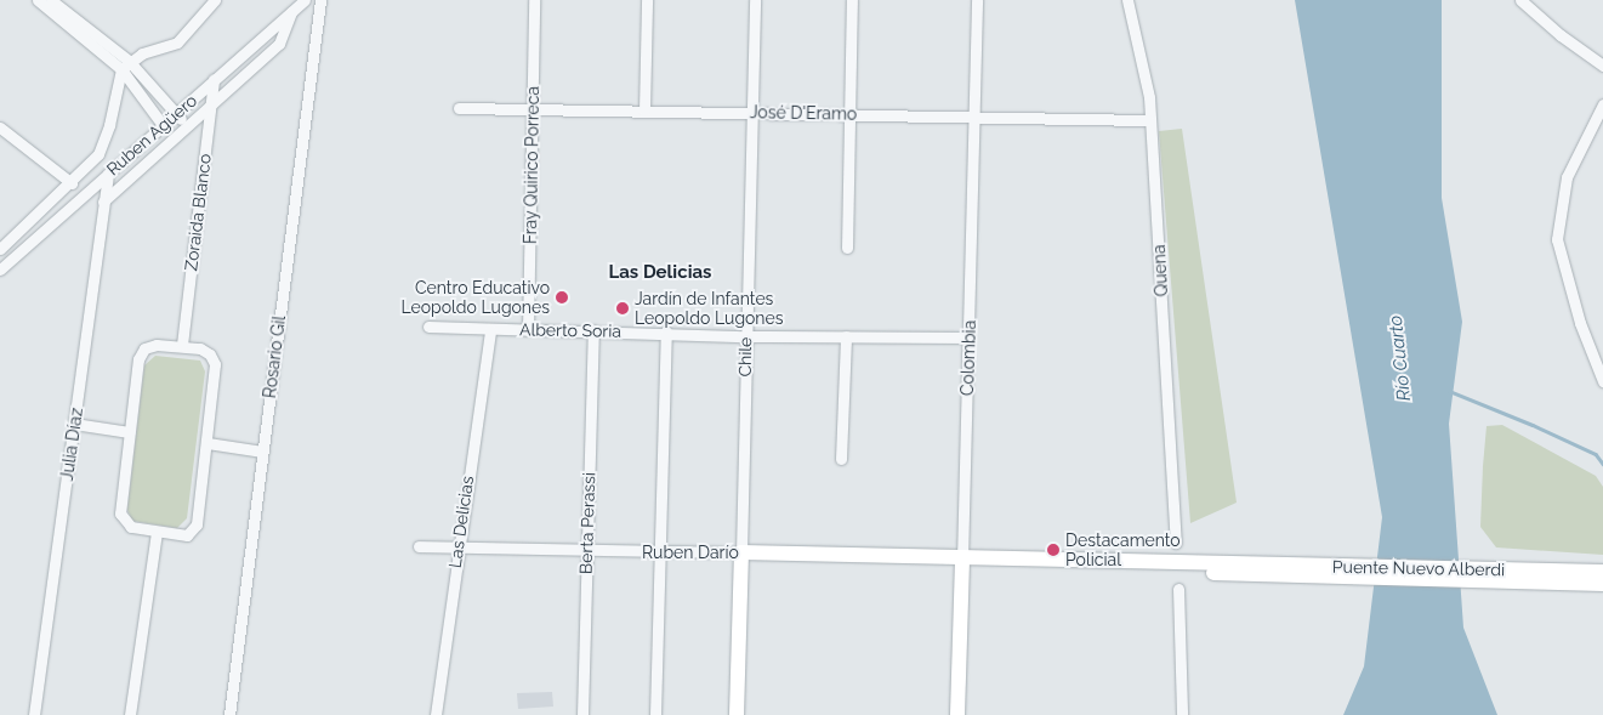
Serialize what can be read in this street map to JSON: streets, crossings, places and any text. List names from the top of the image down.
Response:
{
  "streets": {
    "main road": [
      "Chile",
      "Colombia",
      "Ruben Darío",
      "Puente Nuevo Alberdi"
    ],
    "street": [
      "José D'Eramo",
      "Ruben Agüero",
      "Fray Quirico Porreca",
      "Zoraida Blanco",
      "Quena",
      "Alberto Soria",
      "Rosario Gil",
      "Julia Díaz",
      "Las Delicias",
      "Berta Perassi"
    ]
  },
  "crossings": [
    ["José D'Eramo", "Fray Quirico Porreca"],
    ["José D'Eramo", "Quena"],
    ["José D'Eramo", "Chile"],
    ["José D'Eramo", "Colombia"],
    ["Ruben Agüero", "Zoraida Blanco"],
    ["Ruben Agüero", "Julia Díaz"],
    ["Fray Quirico Porreca", "Alberto Soria"],
    ["Alberto Soria", "Chile"],
    ["Alberto Soria", "Colombia"],
    ["Alberto Soria", "Las Delicias"],
    ["Alberto Soria", "Berta Perassi"],
    ["Chile", "Ruben Darío"],
    ["Colombia", "Ruben Darío"],
    ["Las Delicias", "Ruben Darío"],
    ["Berta Perassi", "Ruben Darío"],
    ["Ruben Darío", "Puente Nuevo Alberdi"]
  ],
  "districts": ["Las Delicias"],
  "water": ["Río Cuarto"],
  "places": ["Centro Educativo Leopoldo Lugones", "Jardín de Infantes Leopoldo Lugones", "Destacamento Policial"]
}
